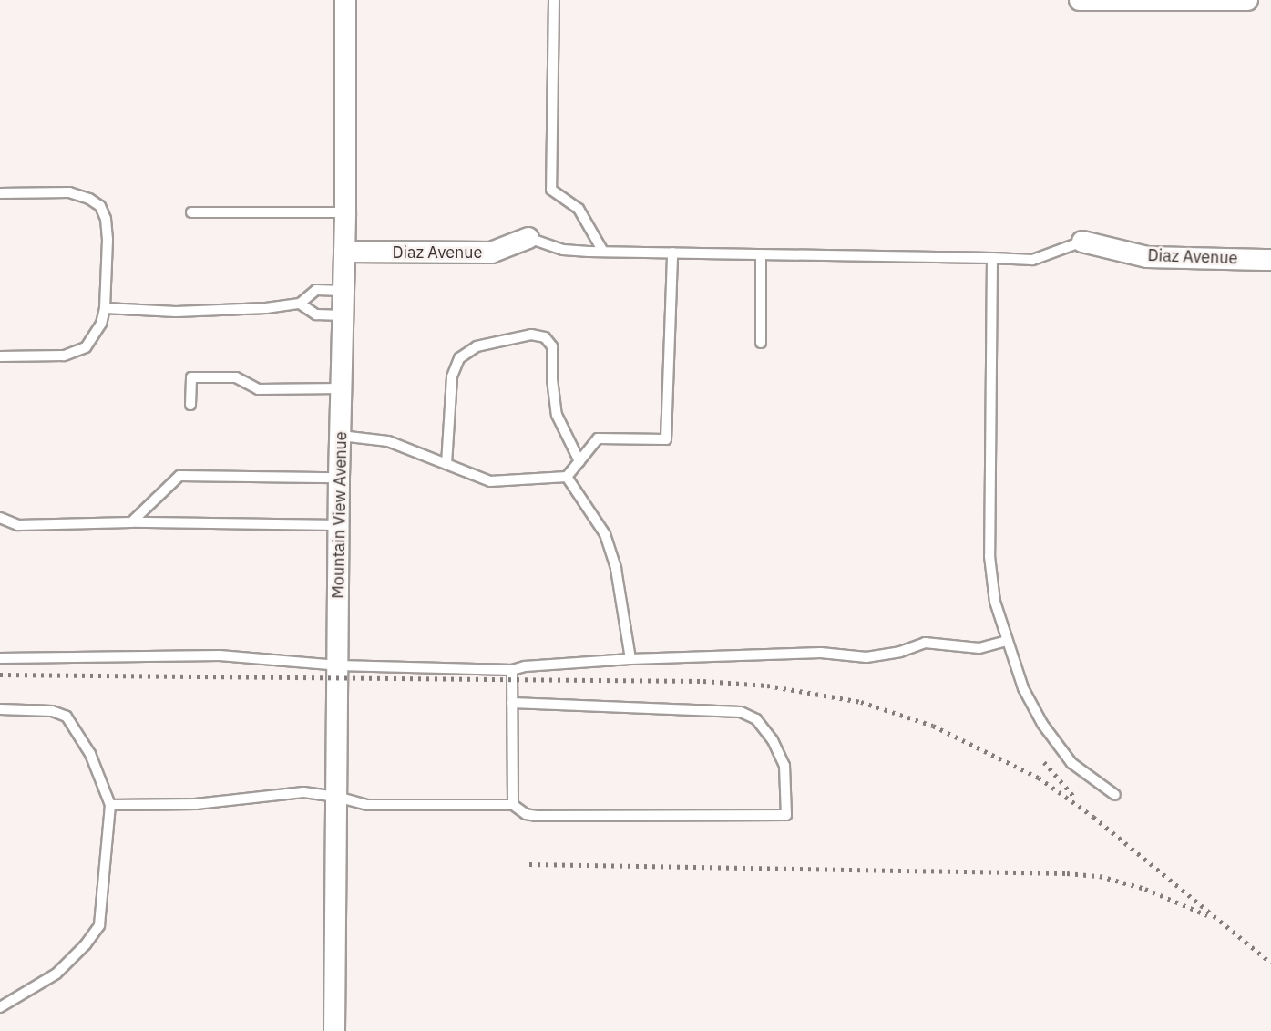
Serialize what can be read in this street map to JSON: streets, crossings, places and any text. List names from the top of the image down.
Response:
{
  "streets": {
    "street": ["Diaz Avenue", "Mountain View Avenue"]
  },
  "crossings": [
    ["Diaz Avenue", "Mountain View Avenue"]
  ]
}
